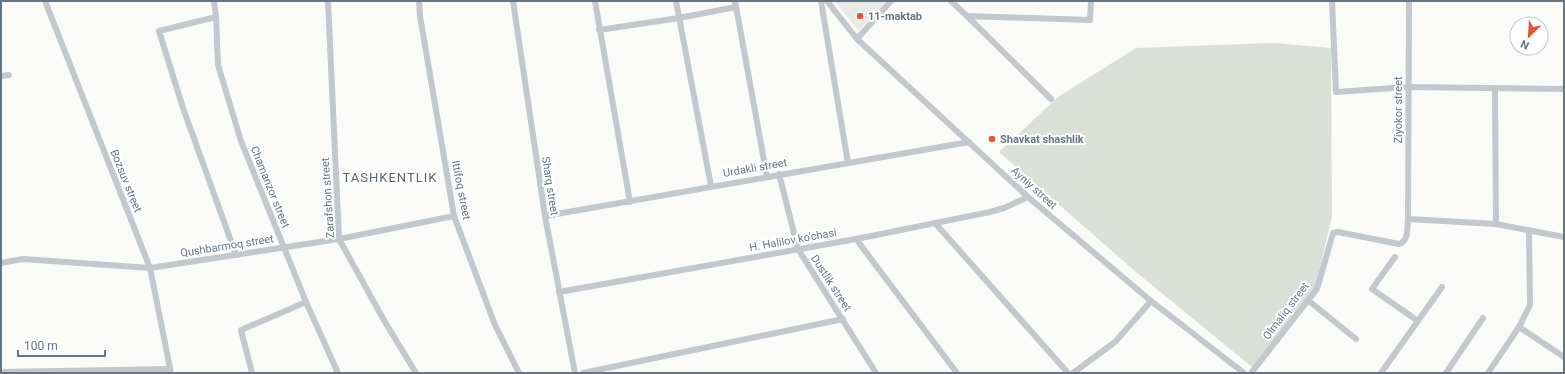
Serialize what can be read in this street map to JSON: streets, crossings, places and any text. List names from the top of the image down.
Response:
{
  "streets": {
    "street": [
      "Ziyokor street",
      "Urdakli street",
      "Bozsuv street",
      "Sharq street",
      "Chamanzor street",
      "Ayniy street",
      "Ittifoq street",
      "Zarafshon street",
      "H. Halilov ko'chasi",
      "Qushbarmoq street",
      "Dustlik street",
      "Olmaliq street"
    ]
  },
  "crossings": [
    ["Ziyokor street", "Olmaliq street"],
    ["Urdakli street", "Sharq street"],
    ["Urdakli street", "Ayniy street"],
    ["Urdakli street", "Dustlik street"],
    ["Bozsuv street", "Qushbarmoq street"],
    ["Sharq street", "H. Halilov ko'chasi"],
    ["Chamanzor street", "Qushbarmoq street"],
    ["Ayniy street", "H. Halilov ko'chasi"],
    ["Ittifoq street", "Qushbarmoq street"],
    ["Zarafshon street", "Qushbarmoq street"],
    ["H. Halilov ko'chasi", "Dustlik street"]
  ],
  "districts": ["TASHKENTLIK"],
  "places": ["11-maktab", "Shavkat shashlik"],
  "scale_bar": "100 m",
  "north": "bottom left"
}
